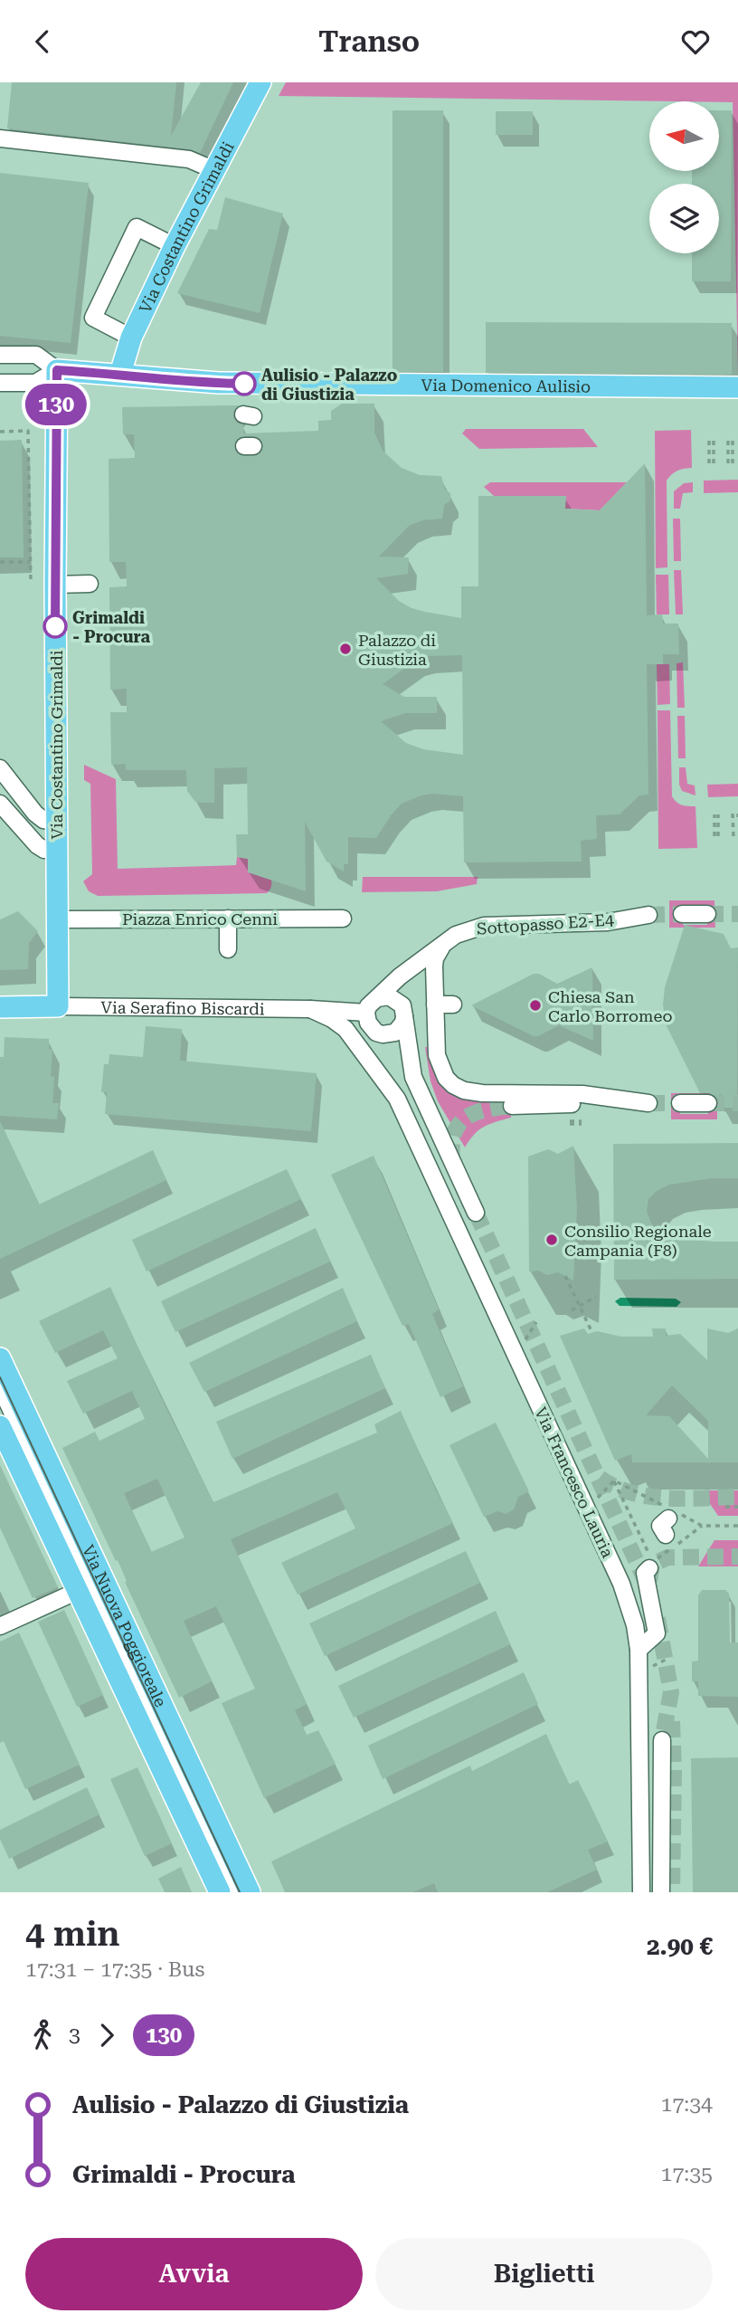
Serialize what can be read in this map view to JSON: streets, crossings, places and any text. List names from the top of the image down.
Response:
{
  "streets": {
    "main road": [
      "Via Costantino Grimaldi",
      "Via Domenico Aulisio",
      "Via Serafino Biscardi",
      "Via Nuova Poggioreale"
    ],
    "street": ["Piazza Enrico Cenni", "Sottopasso E2-E4", "Via Francesco Lauria"]
  },
  "crossings": [
    ["Via Costantino Grimaldi", "Via Domenico Aulisio"],
    ["Via Costantino Grimaldi", "Piazza Enrico Cenni"],
    ["Via Costantino Grimaldi", "Via Serafino Biscardi"],
    ["Sottopasso E2-E4", "Via Serafino Biscardi"],
    ["Via Serafino Biscardi", "Via Francesco Lauria"]
  ],
  "places": [
    "Aulisio - Palazzo di Giustizia",
    "Grimaldi - Procura",
    "Palazzo di Giustizia",
    "Chiesa San Carlo Borromeo",
    "Consilio Regionale Campania (F8)"
  ],
  "lines": ["bus line 130"],
  "north": "left",
  "page": {
    "header": "Transo",
    "on_map": "130",
    "heading": ["4 min", "17:31 – 17:35 · Bus", "2.90 €"],
    "legs": ["3", "130"],
    "list": [
      {
        "name": "Aulisio - Palazzo di Giustizia",
        "value": "17:34"
      },
      {
        "name": "Grimaldi - Procura",
        "value": "17:35"
      }
    ],
    "buttons": ["Avvia", "Biglietti"]
  }
}
